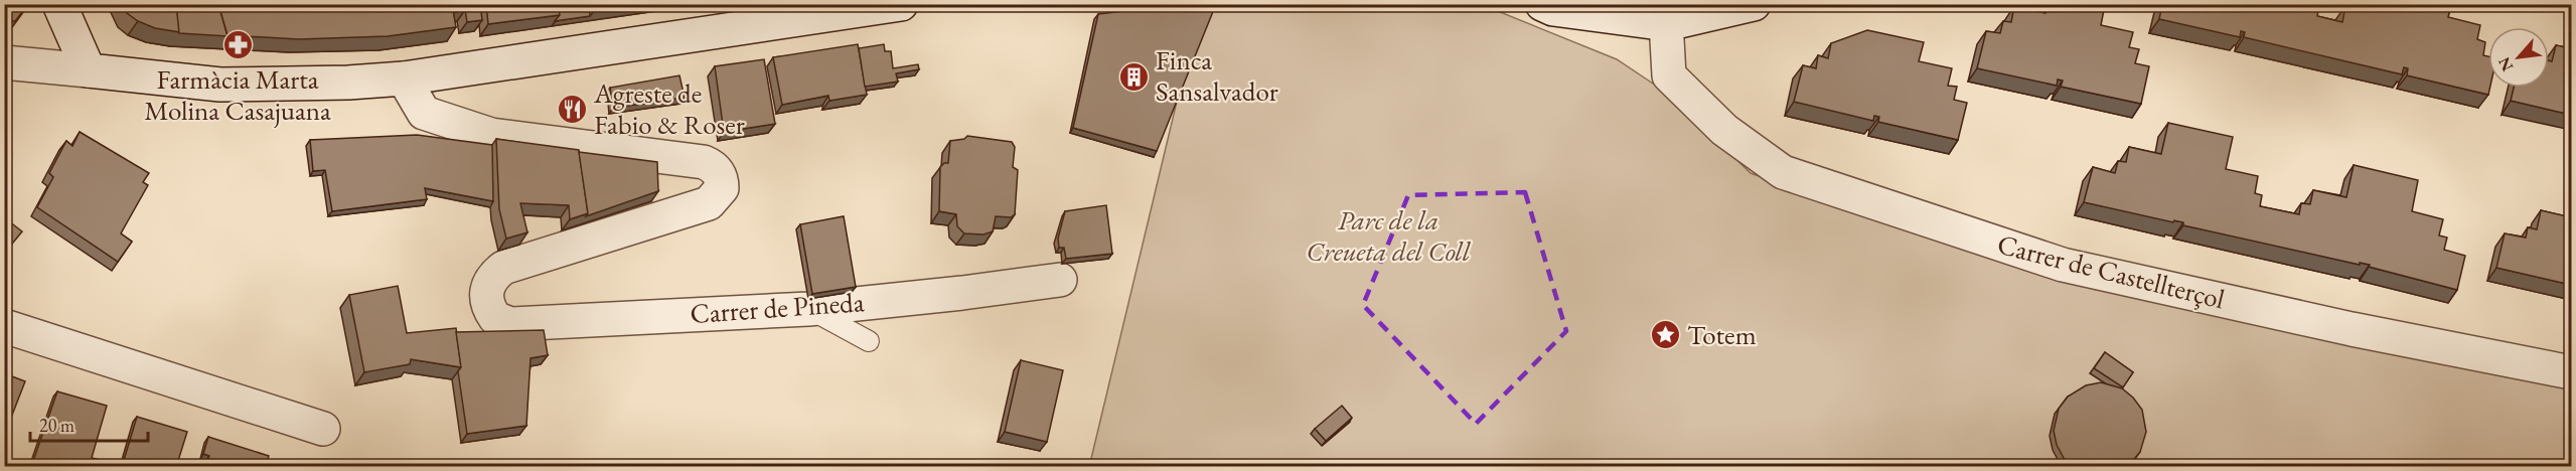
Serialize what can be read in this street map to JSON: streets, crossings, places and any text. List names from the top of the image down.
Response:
{
  "streets": {
    "street": ["Carrer de Castellterçol", "Carrer de Pineda"]
  },
  "parks": ["Parc de la Creueta del Coll"],
  "places": {
    "pharmacy": ["Farmàcia Marta Molina Casajuana"],
    "building": ["Finca Sansalvador"],
    "restaurant": ["Agreste de Fabio & Roser"],
    "place": ["Totem"]
  },
  "scale_bar": "20 m",
  "north": "bottom left"
}
